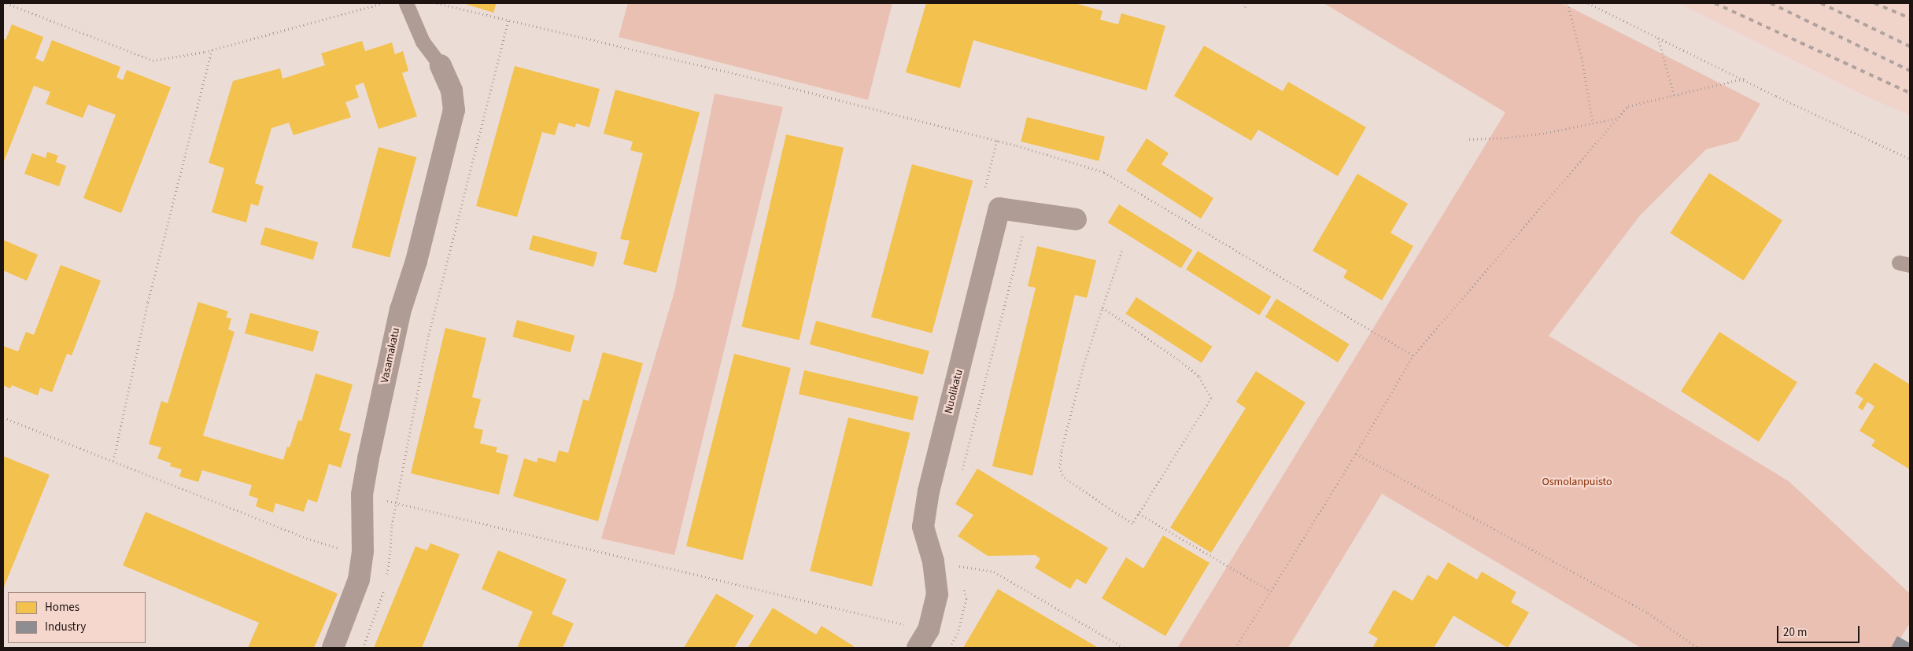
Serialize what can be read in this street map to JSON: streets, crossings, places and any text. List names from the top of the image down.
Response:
{
  "streets": {
    "street": ["Vasamakatu", "Nuolikatu"]
  },
  "parks": ["Osmolanpuisto"],
  "legend": ["Homes", "Industry"],
  "scale_bar": "20 m"
}
